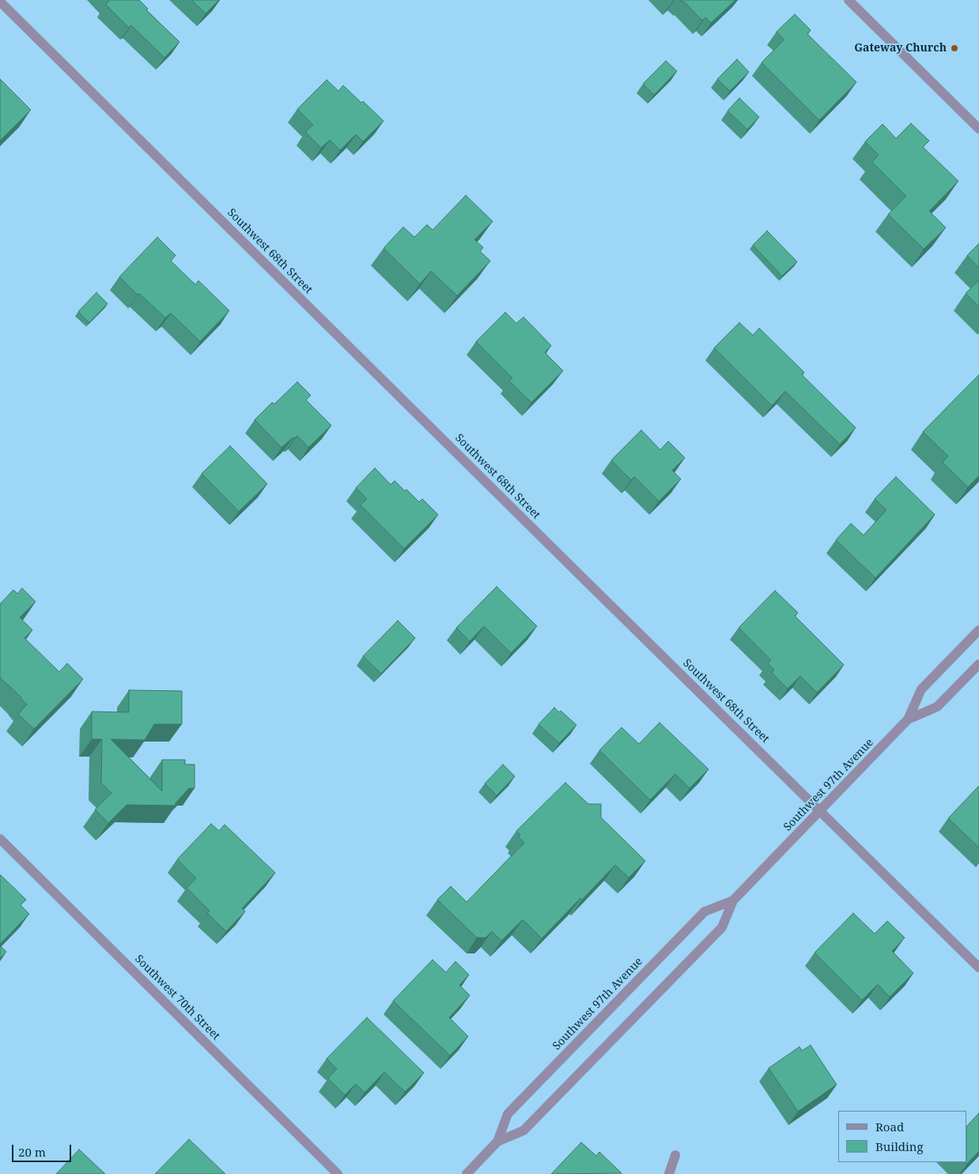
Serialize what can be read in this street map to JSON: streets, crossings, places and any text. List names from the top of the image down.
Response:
{
  "streets": {
    "street": ["Southwest 68th Street", "Southwest 97th Avenue", "Southwest 70th Street"]
  },
  "crossings": [
    ["Southwest 68th Street", "Southwest 97th Avenue"]
  ],
  "places": ["Gateway Church"],
  "legend": ["Road", "Building"],
  "scale_bar": "20 m"
}
